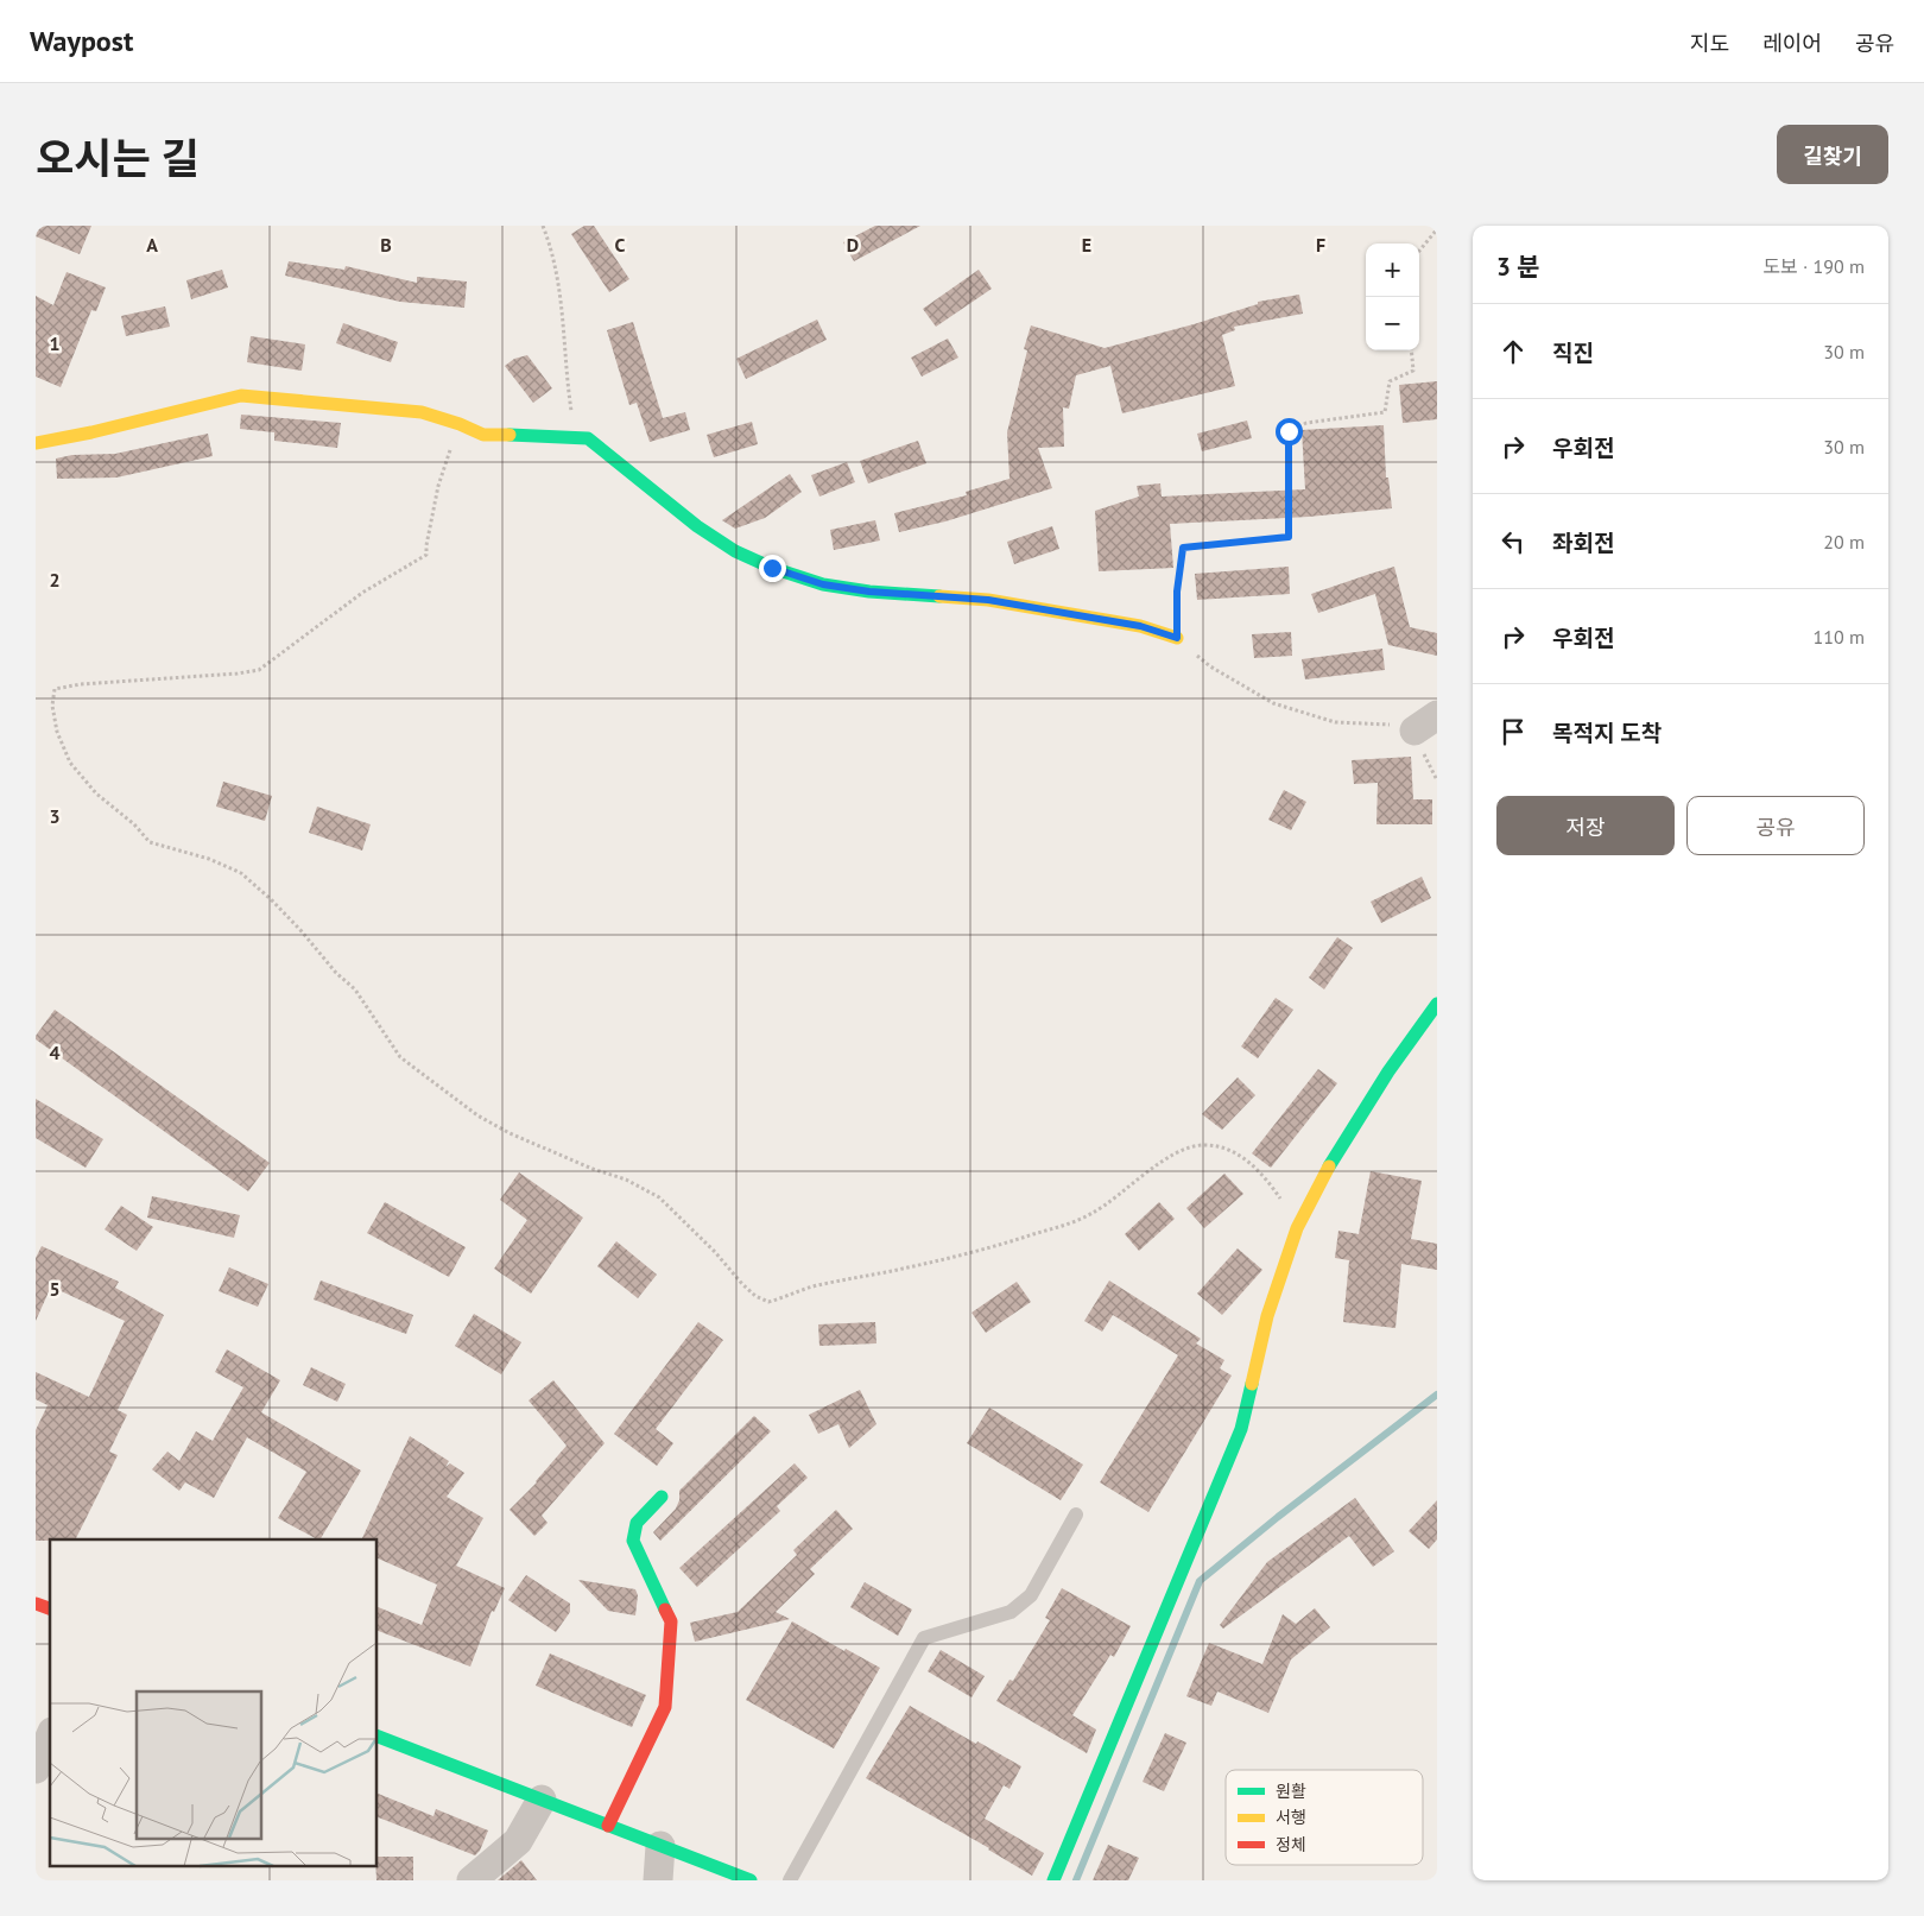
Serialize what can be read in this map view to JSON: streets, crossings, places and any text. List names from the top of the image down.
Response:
{
  "legend": ["원활", "서행", "정체"],
  "page": {
    "header": "Waypost",
    "nav": ["지도", "레이어", "공유"],
    "title": "오시는 길",
    "buttons": [
      "길찾기",
      ["저장", "공유"]
    ],
    "heading": ["3 분", "도보 · 190 m"],
    "map_buttons": ["+", "−"],
    "list": [
      ["직진", "30 m"],
      ["우회전", "30 m"],
      ["좌회전", "20 m"],
      ["우회전", "110 m"],
      "목적지 도착"
    ]
  },
  "grid": {
    "columns": [
      "A",
      "B",
      "C",
      "D",
      "E",
      "F"
    ],
    "rows": [
      "1",
      "2",
      "3",
      "4",
      "5"
    ]
  }
}
